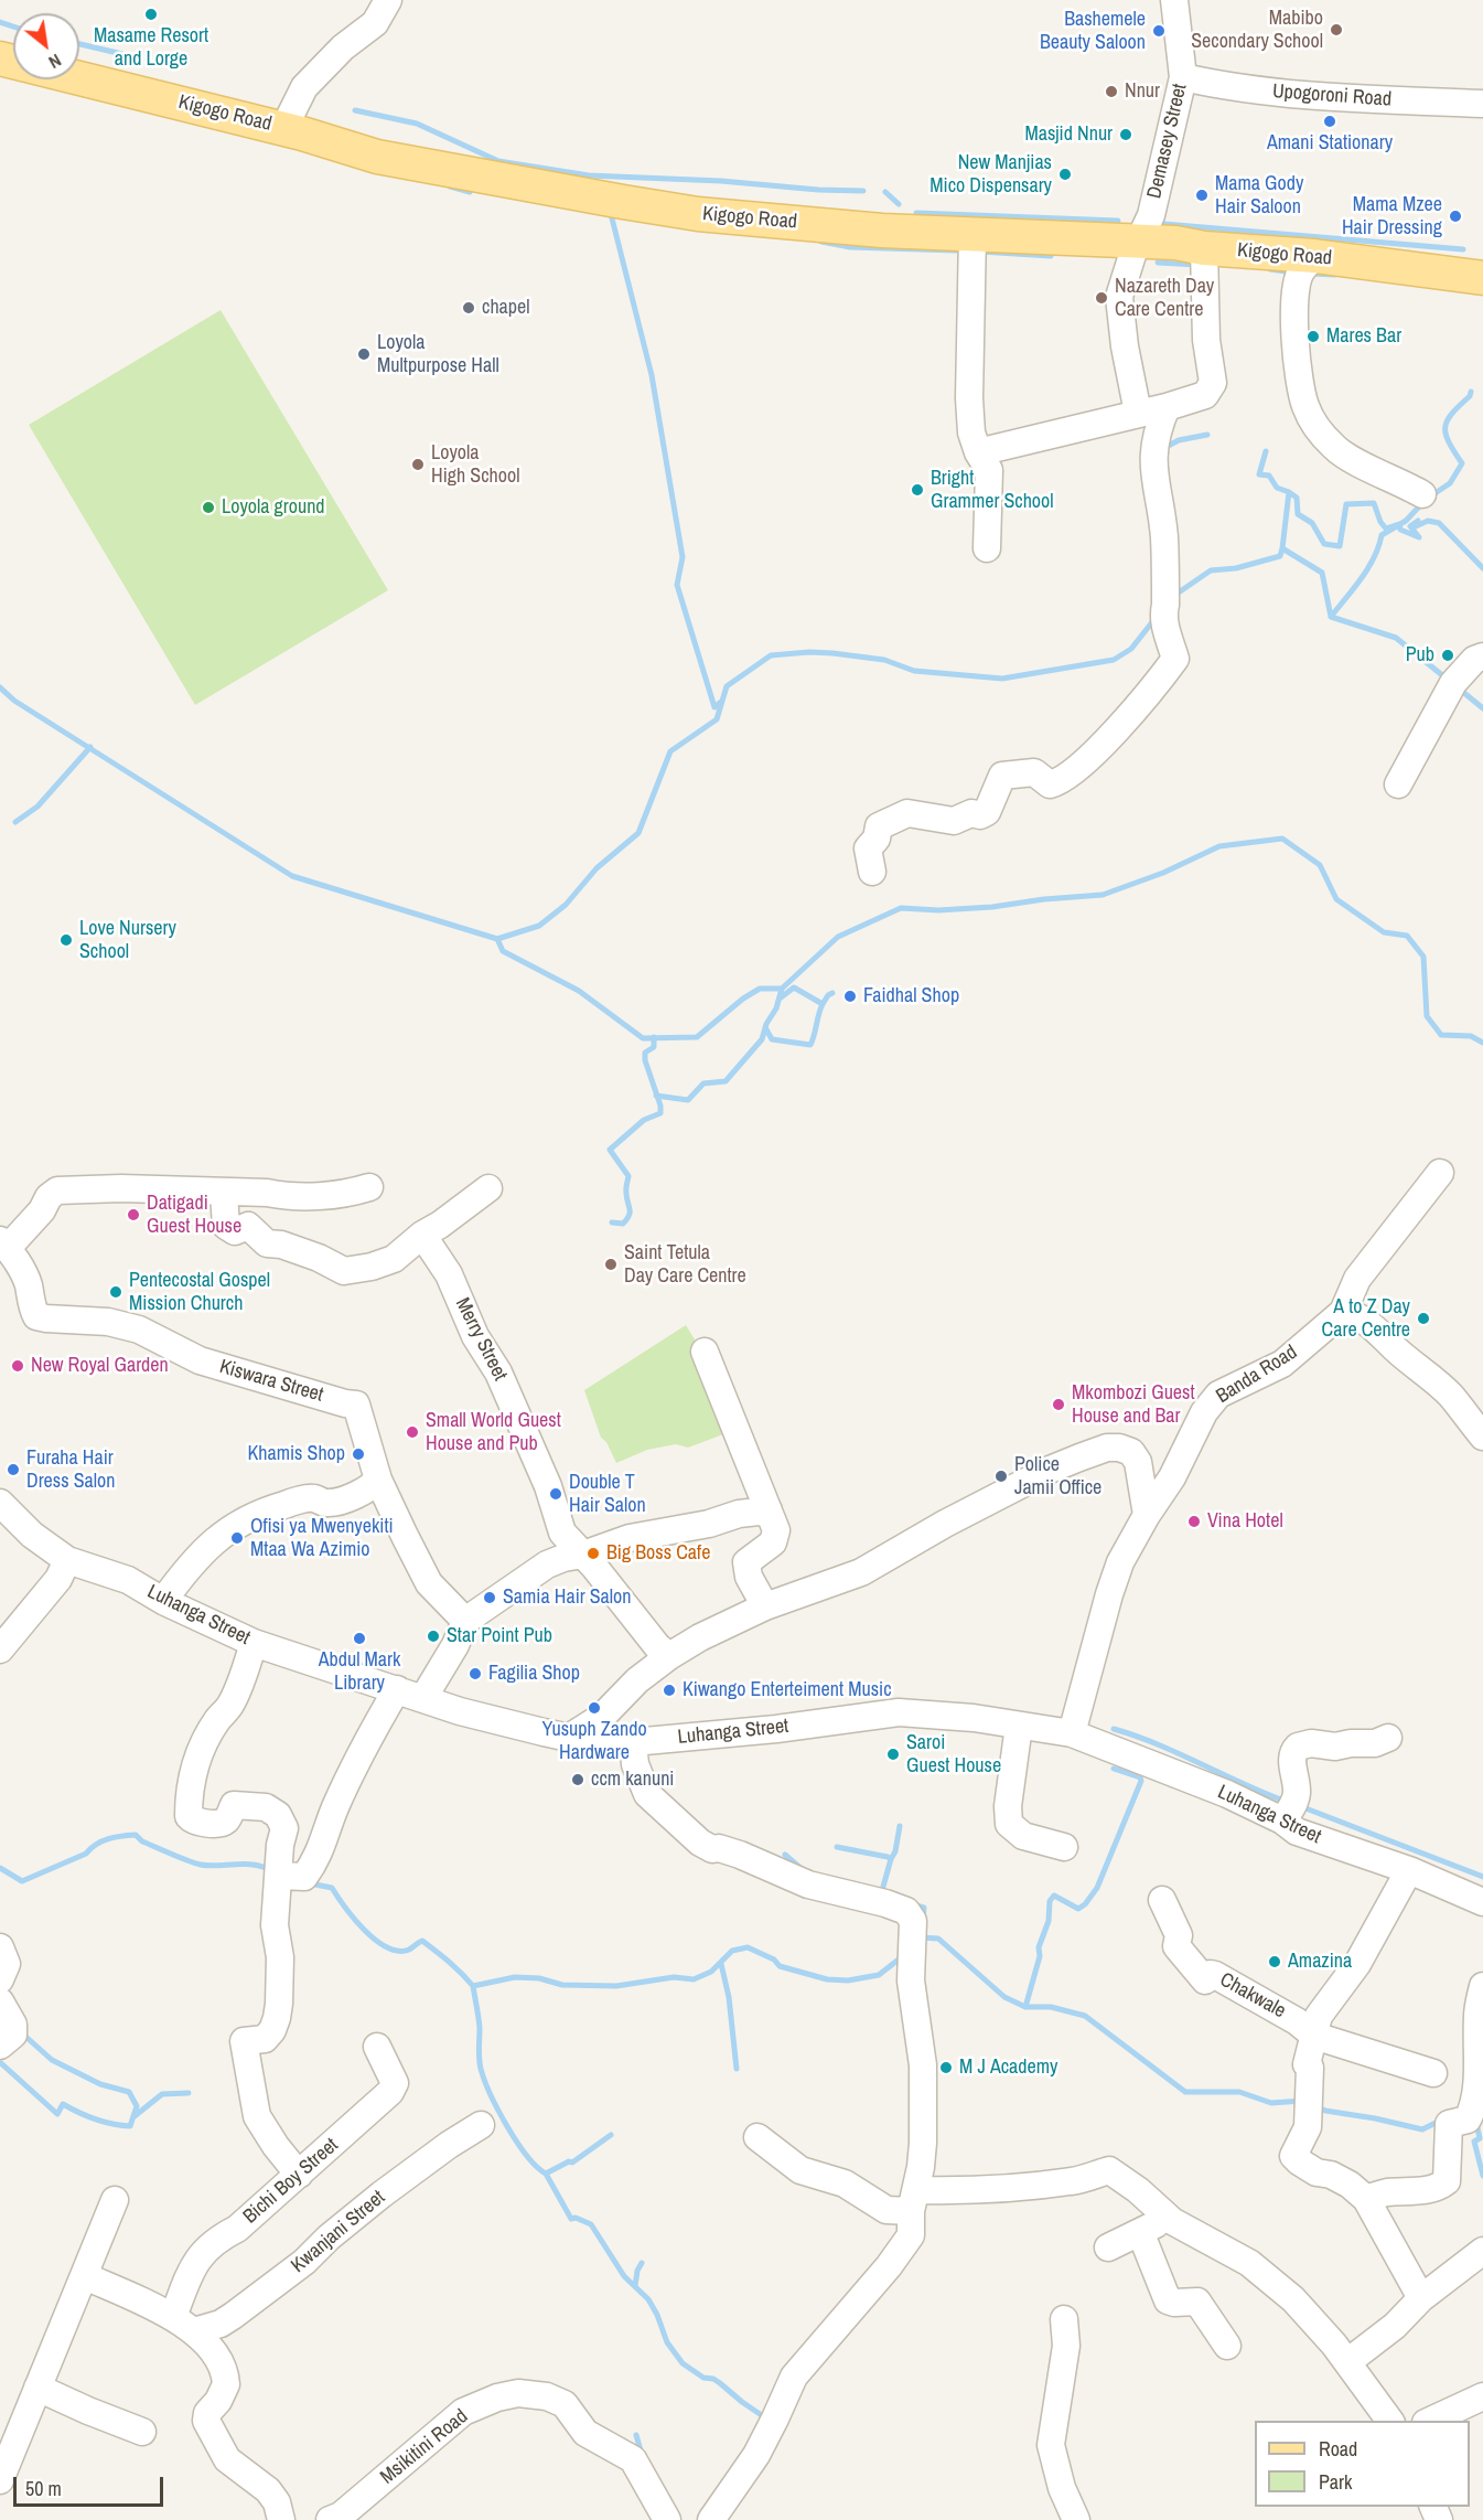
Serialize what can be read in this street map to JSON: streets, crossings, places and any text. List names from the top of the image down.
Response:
{
  "streets": {
    "main road": ["Kigogo Road"],
    "street": [
      "Upogoroni Road",
      "Demasey Street",
      "Merry Street",
      "Banda Road",
      "Kiswara Street",
      "Luhanga Street",
      "Chakwale",
      "Bichi Boy Street",
      "Kwanjani Street",
      "Msikitini Road"
    ]
  },
  "crossings": [
    ["Upogoroni Road", "Demasey Street"],
    ["Kigogo Road", "Demasey Street"],
    ["Banda Road", "Luhanga Street"],
    ["Bichi Boy Street", "Kwanjani Street"]
  ],
  "places": [
    "Masame Resort and Lorge",
    "Mabibo Secondary School",
    "Bashemele Beauty Saloon",
    "Nnur",
    "Amani Stationary",
    "Masjid Nnur",
    "New Manjias Mico Dispensary",
    "Mama Gody Hair Saloon",
    "Mama Mzee Hair Dressing",
    "Nazareth Day Care Centre",
    "chapel",
    "Mares Bar",
    "Loyola Multpurpose Hall",
    "Loyola High School",
    "Bright Grammer School",
    "Loyola ground",
    "Pub",
    "Love Nursery School",
    "Faidhal Shop",
    "Datigadi Guest House",
    "Saint Tetula Day Care Centre",
    "Pentecostal Gospel Mission Church",
    "A to Z Day Care Centre",
    "New Royal Garden",
    "Mkombozi Guest House and Bar",
    "Small World Guest House and Pub",
    "Khamis Shop",
    "Furaha Hair Dress Salon",
    "Police Jamii Office",
    "Double T Hair Salon",
    "Vina Hotel",
    "Ofisi ya Mwenyekiti Mtaa Wa Azimio",
    "Big Boss Cafe",
    "Samia Hair Salon",
    "Star Point Pub",
    "Abdul Mark Library",
    "Fagilia Shop",
    "Kiwango Enterteiment Music",
    "Yusuph Zando Hardware",
    "Saroi Guest House",
    "ccm kanuni",
    "Amazina",
    "M J Academy"
  ],
  "legend": ["Road", "Park"],
  "scale_bar": "50 m",
  "north": "bottom right"
}
